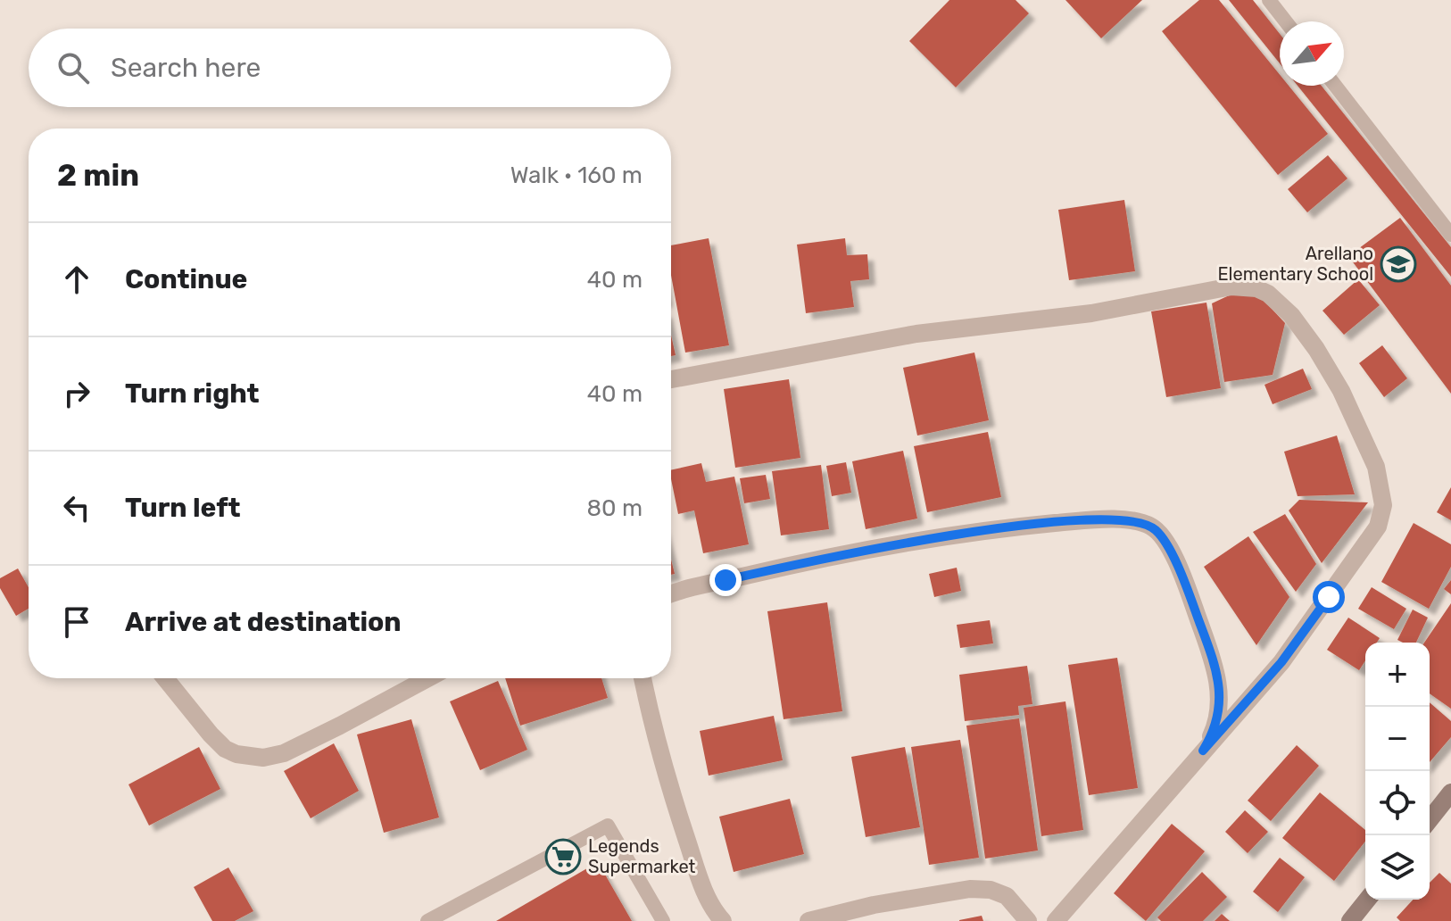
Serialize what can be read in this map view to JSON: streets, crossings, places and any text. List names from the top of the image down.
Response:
{
  "places": {
    "school or university": ["Arellano Elementary School"],
    "supermarket": ["Legends Supermarket"]
  },
  "north": "top right",
  "page": {
    "search": "Search here",
    "heading": ["2 min", "Walk · 160 m"],
    "list": [
      ["Continue", "40 m"],
      ["Turn right", "40 m"],
      ["Turn left", "80 m"],
      "Arrive at destination"
    ],
    "map_buttons": ["+", "−"]
  }
}
